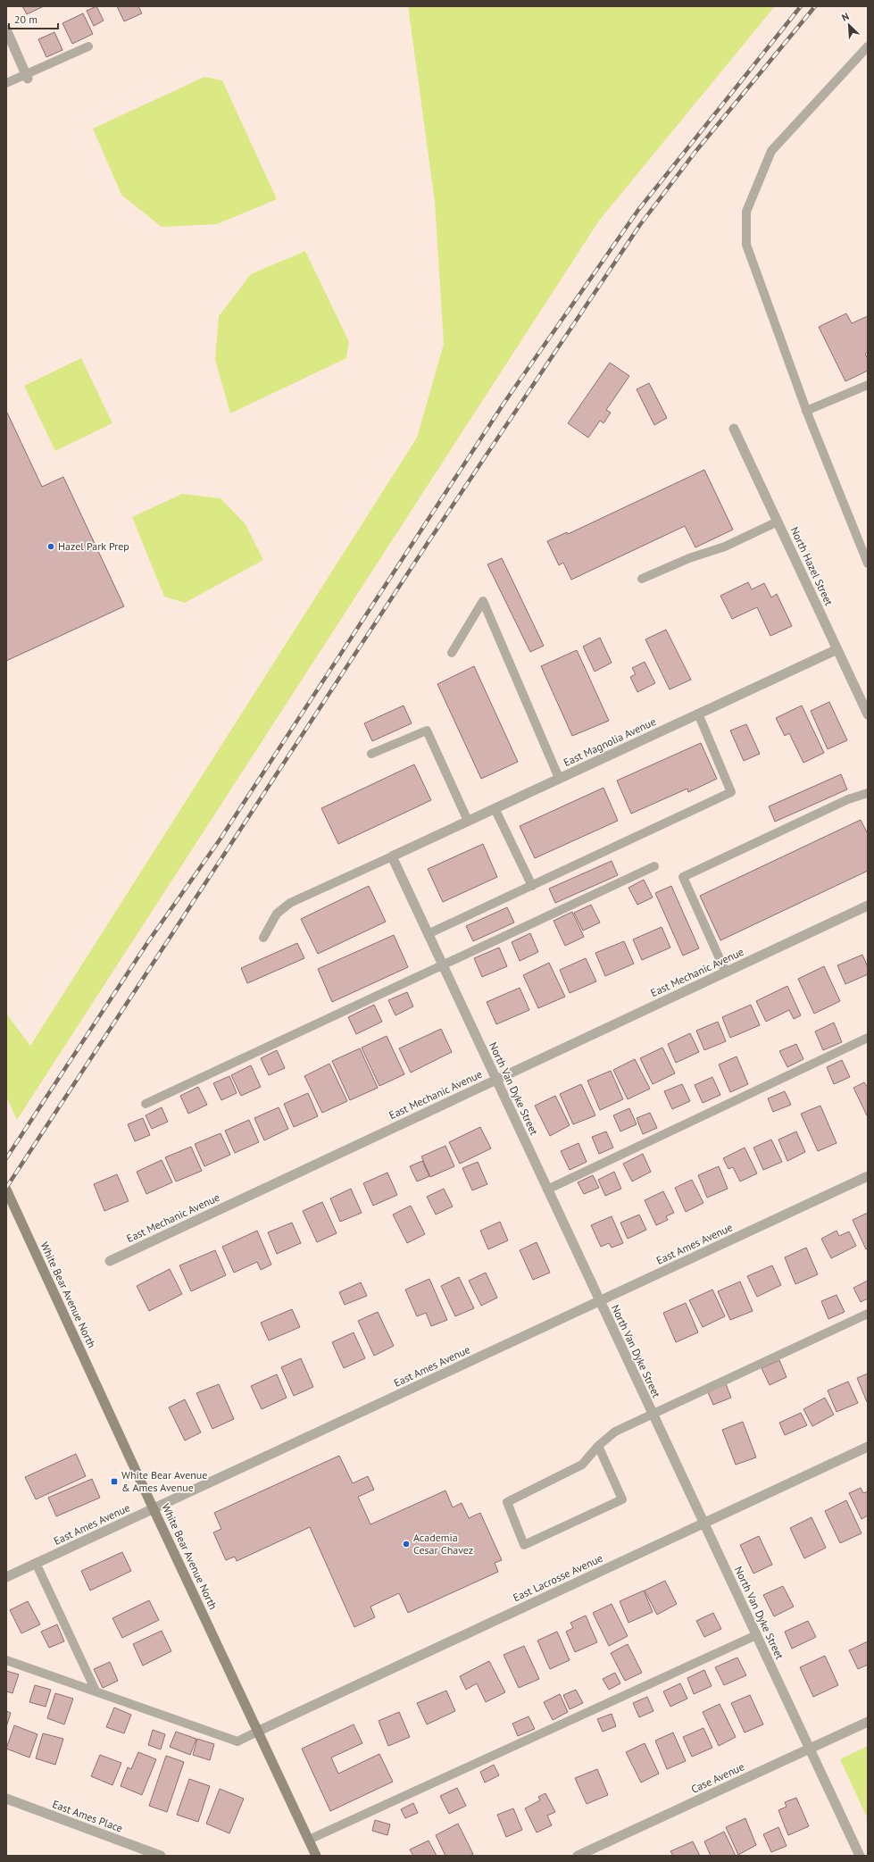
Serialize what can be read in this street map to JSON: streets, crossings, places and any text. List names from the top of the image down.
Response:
{
  "streets": {
    "main road": ["White Bear Avenue North"],
    "street": [
      "North Hazel Street",
      "East Magnolia Avenue",
      "East Mechanic Avenue",
      "North Van Dyke Street",
      "East Ames Avenue",
      "East Lacrosse Avenue",
      "Case Avenue",
      "East Ames Place"
    ]
  },
  "crossings": [
    ["North Hazel Street", "East Magnolia Avenue"],
    ["East Magnolia Avenue", "North Van Dyke Street"],
    ["East Mechanic Avenue", "North Van Dyke Street"],
    ["North Van Dyke Street", "East Ames Avenue"],
    ["North Van Dyke Street", "East Lacrosse Avenue"],
    ["North Van Dyke Street", "Case Avenue"],
    ["East Ames Avenue", "White Bear Avenue North"],
    ["White Bear Avenue North", "East Lacrosse Avenue"]
  ],
  "places": {
    "other": ["Hazel Park Prep", "Academia Cesar Chavez"],
    "transit": ["White Bear Avenue & Ames Avenue"]
  },
  "scale_bar": "20 m",
  "north": "top left"
}
